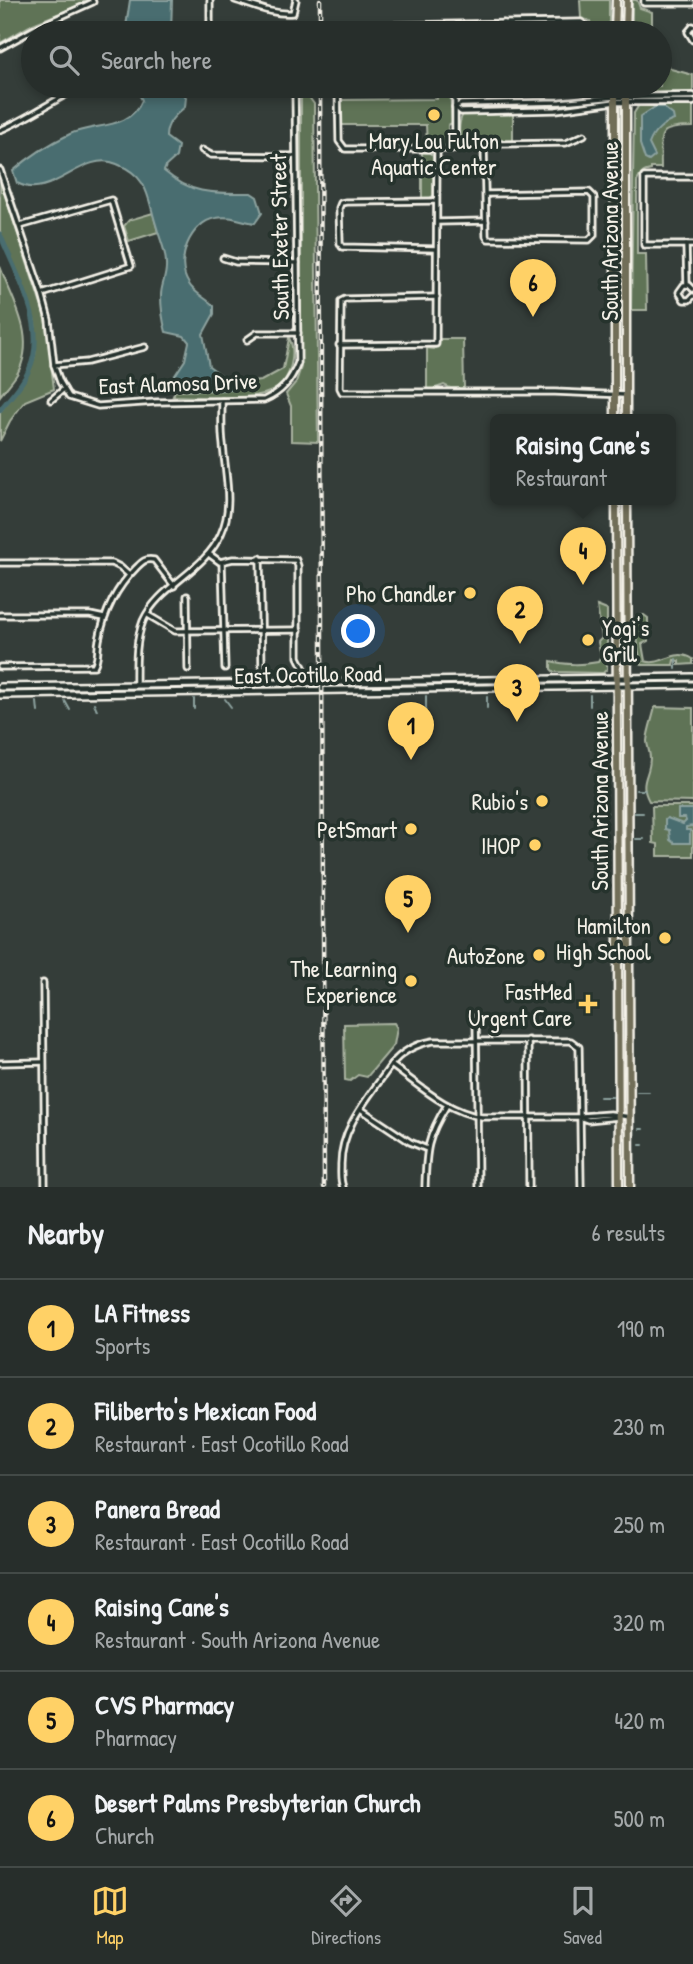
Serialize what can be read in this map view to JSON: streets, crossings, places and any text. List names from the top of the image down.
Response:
{
  "streets": {
    "main road": ["South Arizona Avenue", "East Ocotillo Road"],
    "street": ["South Exeter Street", "East Alamosa Drive"]
  },
  "crossings": [
    ["South Arizona Avenue", "East Ocotillo Road"],
    ["South Exeter Street", "East Alamosa Drive"]
  ],
  "places": {
    "other": [
      "Mary Lou Fulton Aquatic Center",
      "Pho Chandler",
      "Yogi's Grill",
      "Rubio's",
      "PetSmart",
      "IHOP",
      "Hamilton High School",
      "AutoZone",
      "The Learning Experience"
    ],
    "health": ["FastMed Urgent Care"]
  },
  "page": {
    "search": "Search here",
    "pins": [
      "6",
      "4",
      "2",
      "3",
      "1",
      "5"
    ],
    "popup": ["Raising Cane's", "Restaurant"],
    "heading": ["Nearby", "6 results"],
    "list": [
      {
        "mark": "1",
        "name": "LA Fitness",
        "note": "Sports",
        "value": "190 m"
      },
      {
        "mark": "2",
        "name": "Filiberto's Mexican Food",
        "note": "Restaurant · East Ocotillo Road",
        "value": "230 m"
      },
      {
        "mark": "3",
        "name": "Panera Bread",
        "note": "Restaurant · East Ocotillo Road",
        "value": "250 m"
      },
      {
        "mark": "4",
        "name": "Raising Cane's",
        "note": "Restaurant · South Arizona Avenue",
        "value": "320 m"
      },
      {
        "mark": "5",
        "name": "CVS Pharmacy",
        "note": "Pharmacy",
        "value": "420 m"
      },
      {
        "mark": "6",
        "name": "Desert Palms Presbyterian Church",
        "note": "Church",
        "value": "500 m"
      }
    ],
    "nav": ["Map", "Directions", "Saved"]
  }
}
